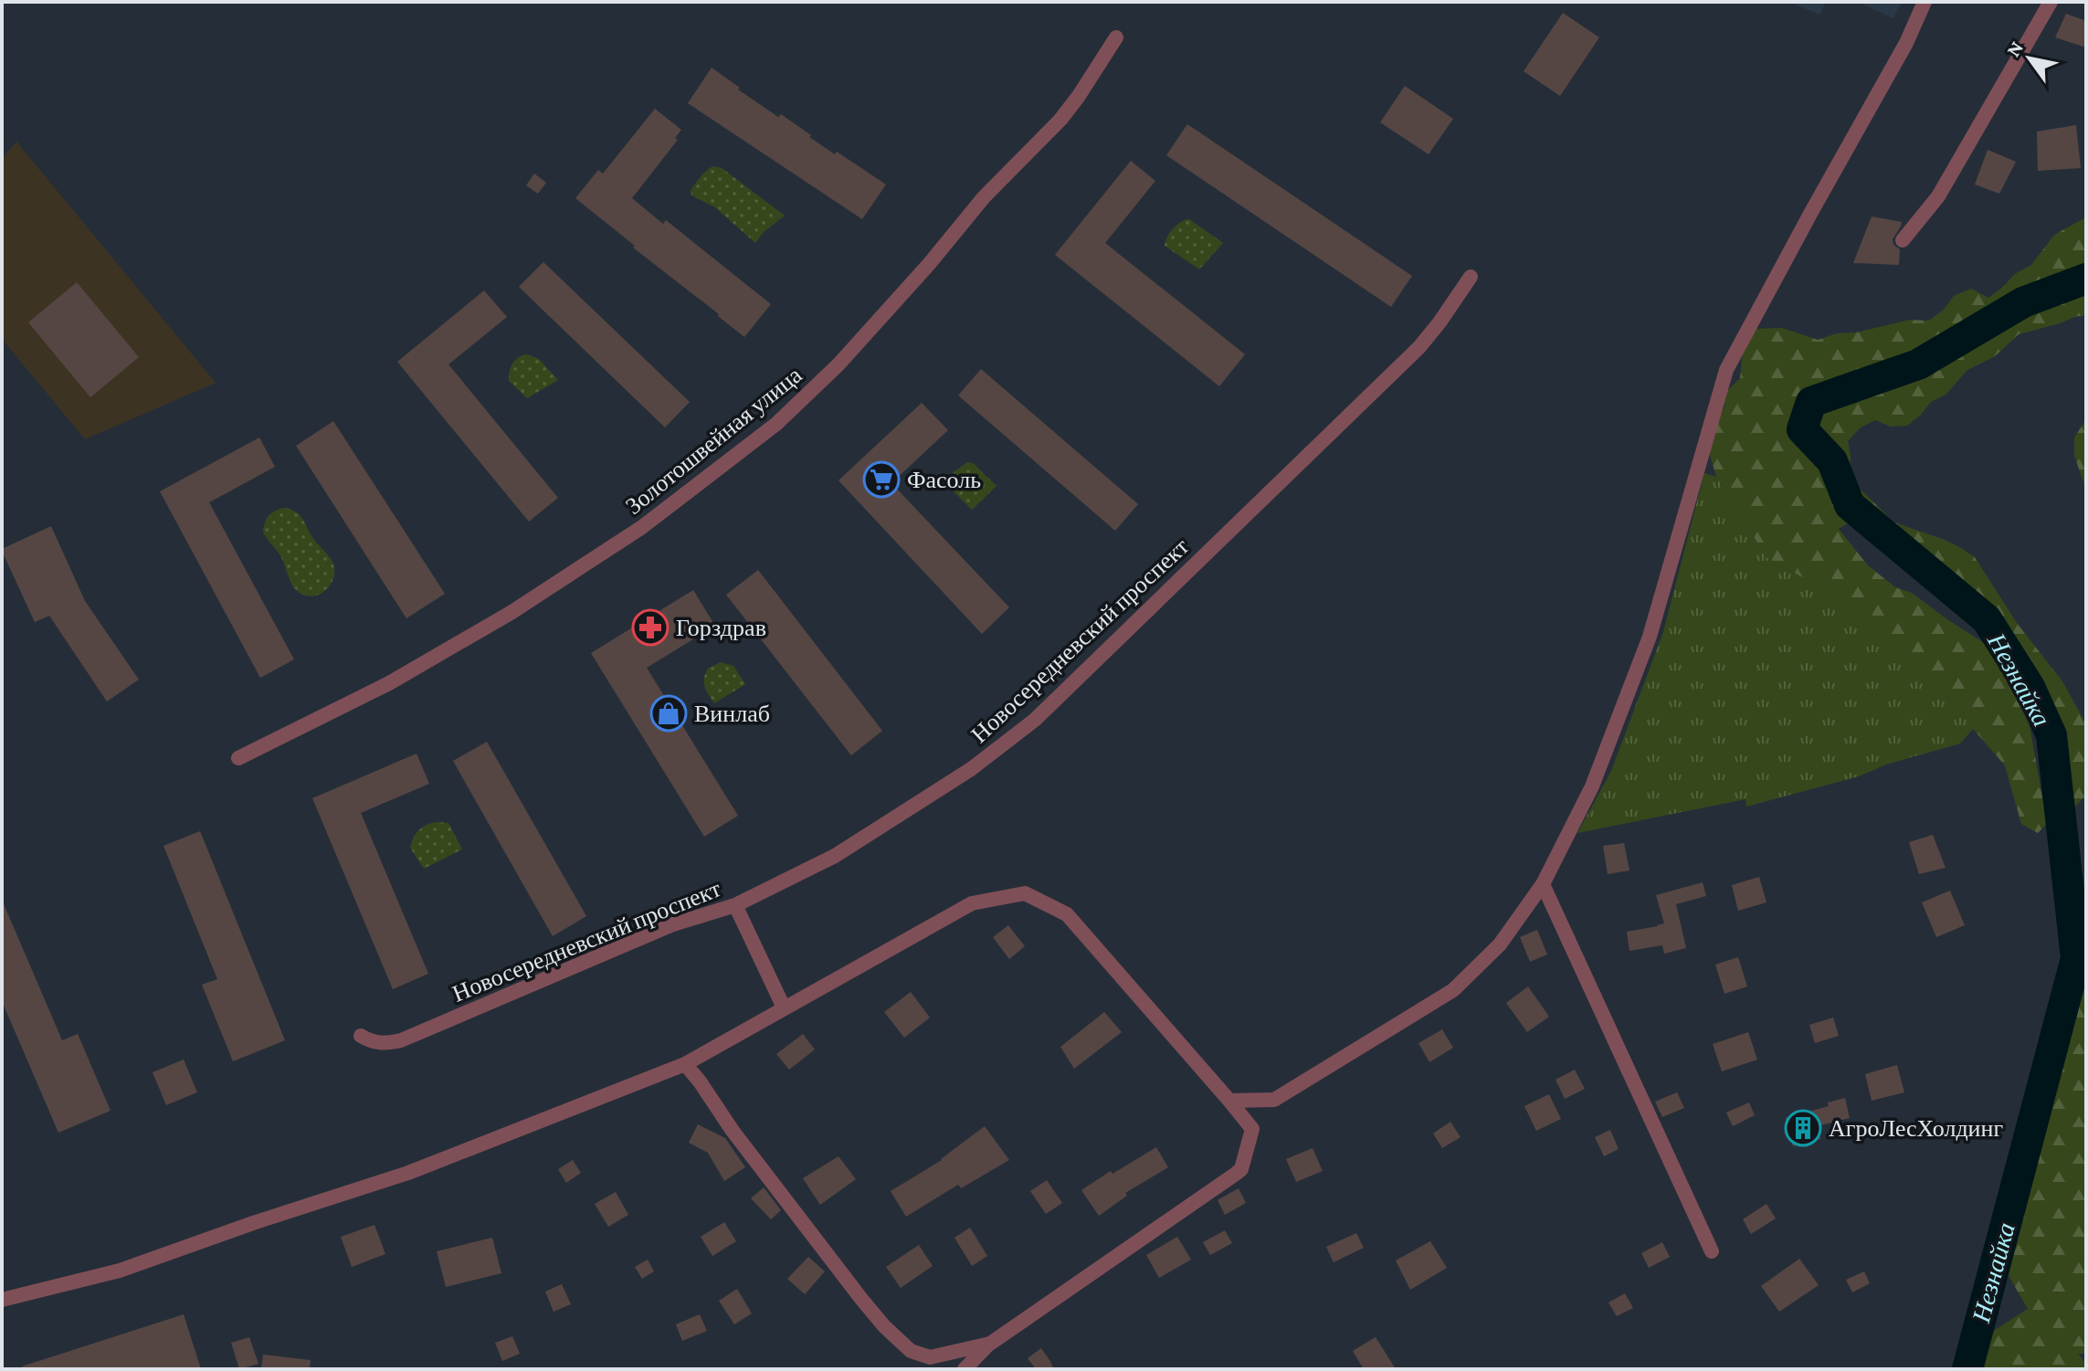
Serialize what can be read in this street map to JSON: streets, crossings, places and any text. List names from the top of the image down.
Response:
{
  "streets": {
    "street": ["Золотошвейная улица", "Новосередневский проспект"]
  },
  "water": ["Незнайка"],
  "places": {
    "supermarket": ["Фасоль"],
    "pharmacy": ["Горздрав"],
    "shop": ["Винлаб"],
    "building": ["АгроЛесХолдинг"]
  },
  "north": "top left"
}
